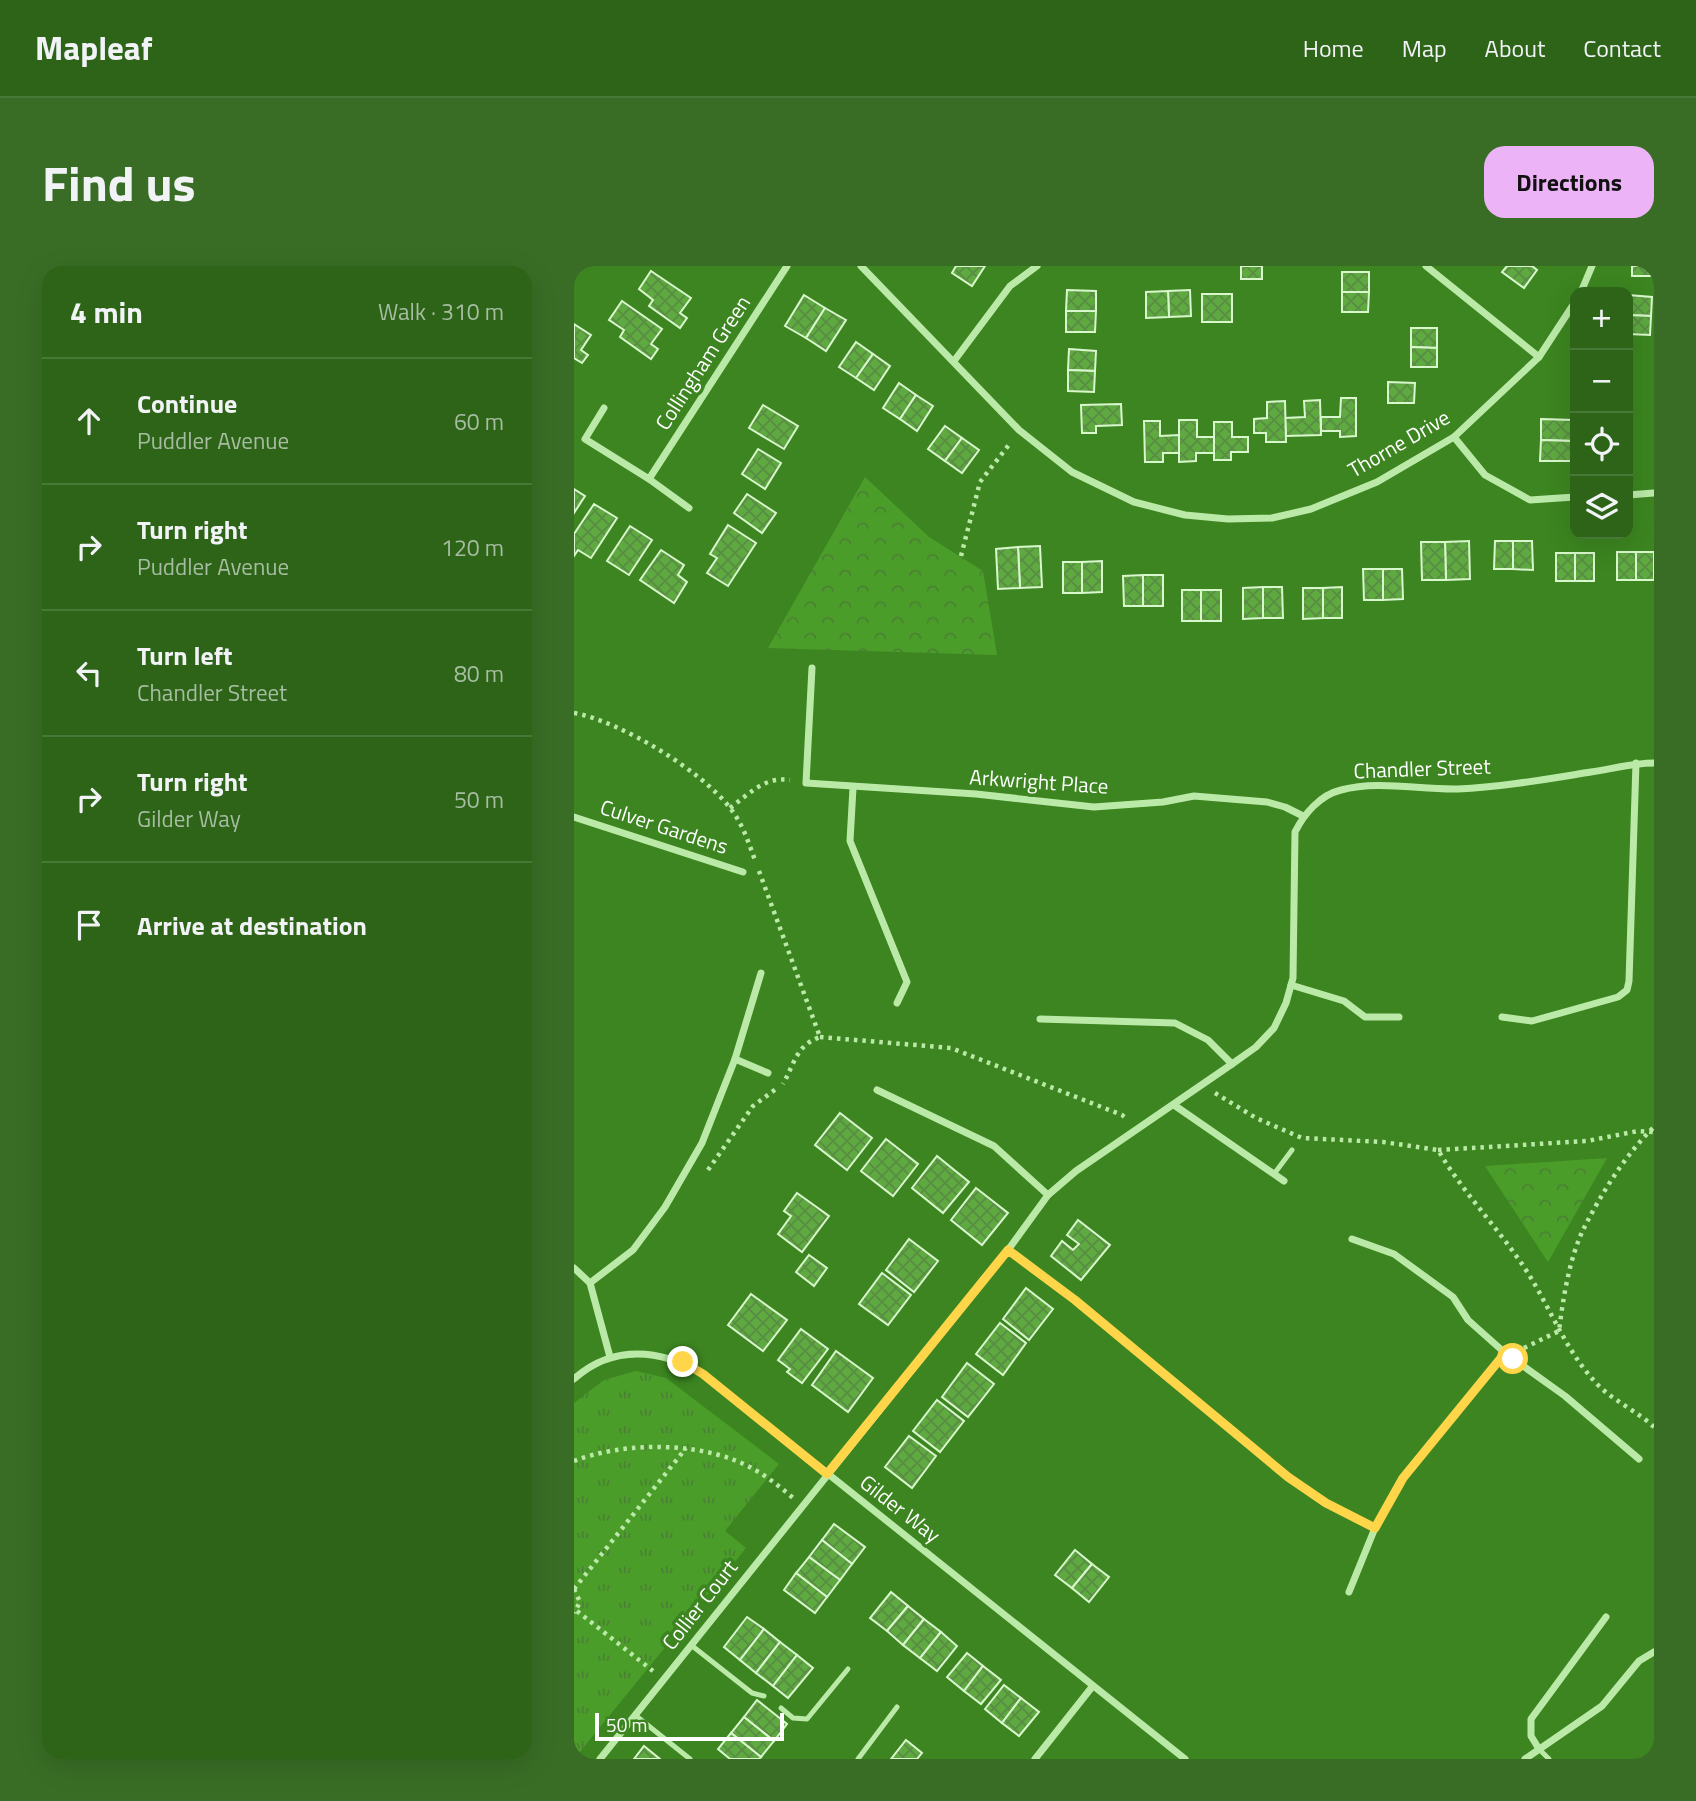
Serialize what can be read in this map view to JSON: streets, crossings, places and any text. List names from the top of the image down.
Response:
{
  "streets": {
    "street": [
      "Collingham Green",
      "Thorne Drive",
      "Chandler Street",
      "Arkwright Place",
      "Culver Gardens",
      "Gilder Way",
      "Collier Court"
    ]
  },
  "crossings": [
    ["Chandler Street", "Arkwright Place"],
    ["Gilder Way", "Collier Court"]
  ],
  "scale_bar": "50 m",
  "page": {
    "header": "Mapleaf",
    "nav": [
      "Home",
      "Map",
      "About",
      "Contact"
    ],
    "title": "Find us",
    "buttons": "Directions",
    "heading": ["4 min", "Walk · 310 m"],
    "map_buttons": ["+", "−"],
    "list": [
      ["Continue", "Puddler Avenue", "60 m"],
      ["Turn right", "Puddler Avenue", "120 m"],
      ["Turn left", "Chandler Street", "80 m"],
      ["Turn right", "Gilder Way", "50 m"],
      "Arrive at destination"
    ],
    "scale": "50 m"
  }
}
